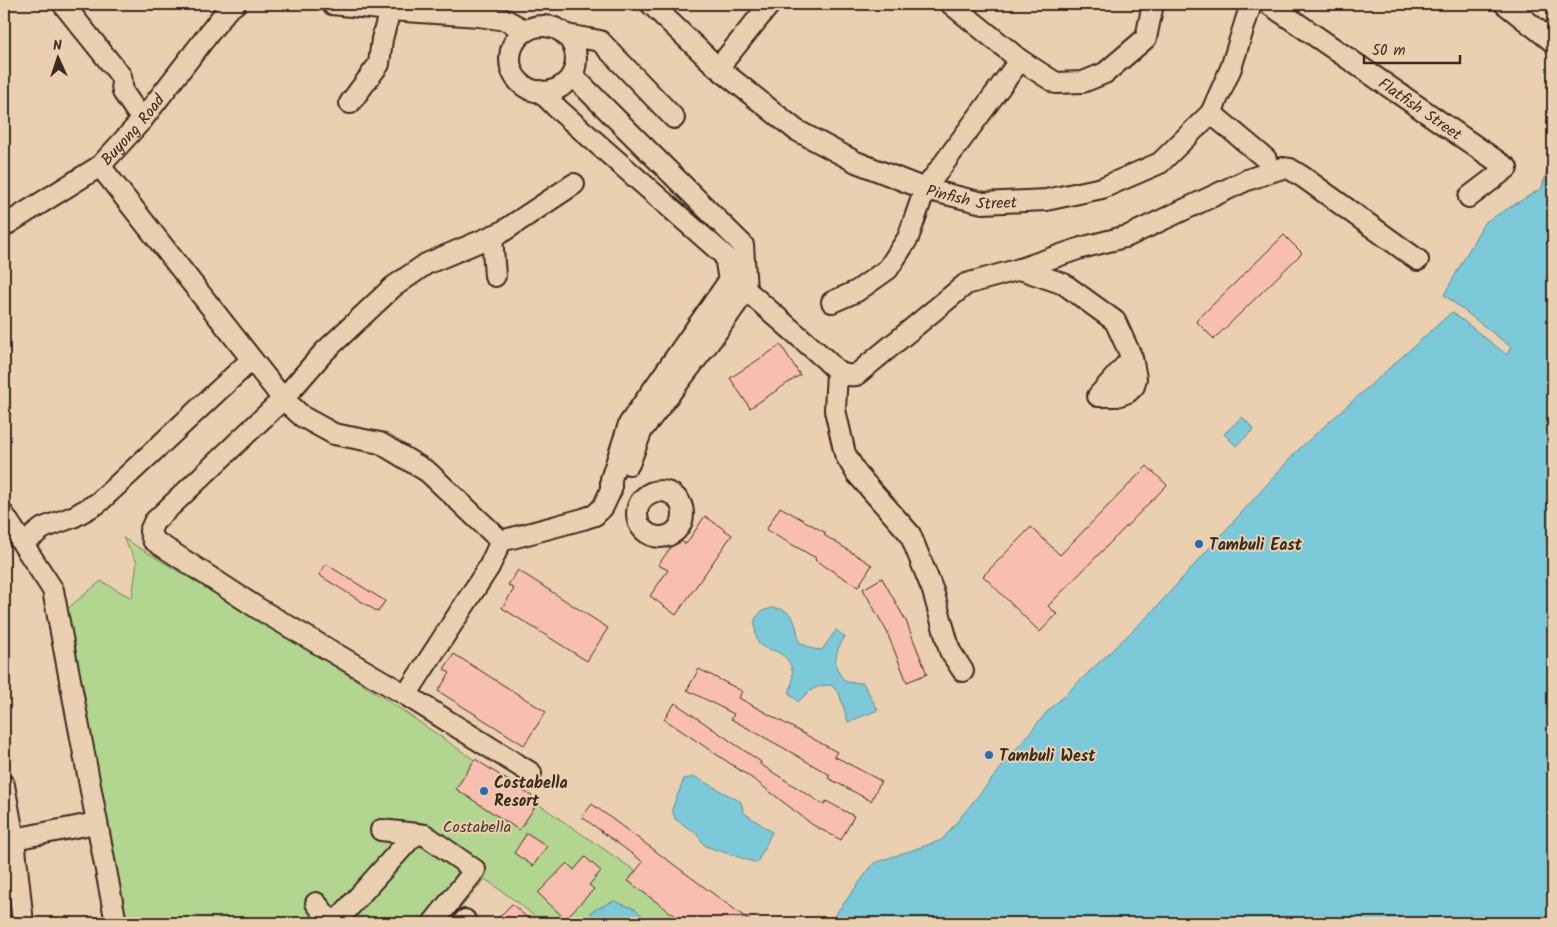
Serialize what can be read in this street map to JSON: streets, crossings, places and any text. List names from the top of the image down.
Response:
{
  "streets": {
    "street": ["Flatfish Street", "Buyong Road", "Pinfish Street"]
  },
  "parks": ["Costabella"],
  "places": ["Tambuli East", "Tambuli West", "Costabella Resort"],
  "scale_bar": "50 m",
  "north": "top"
}
